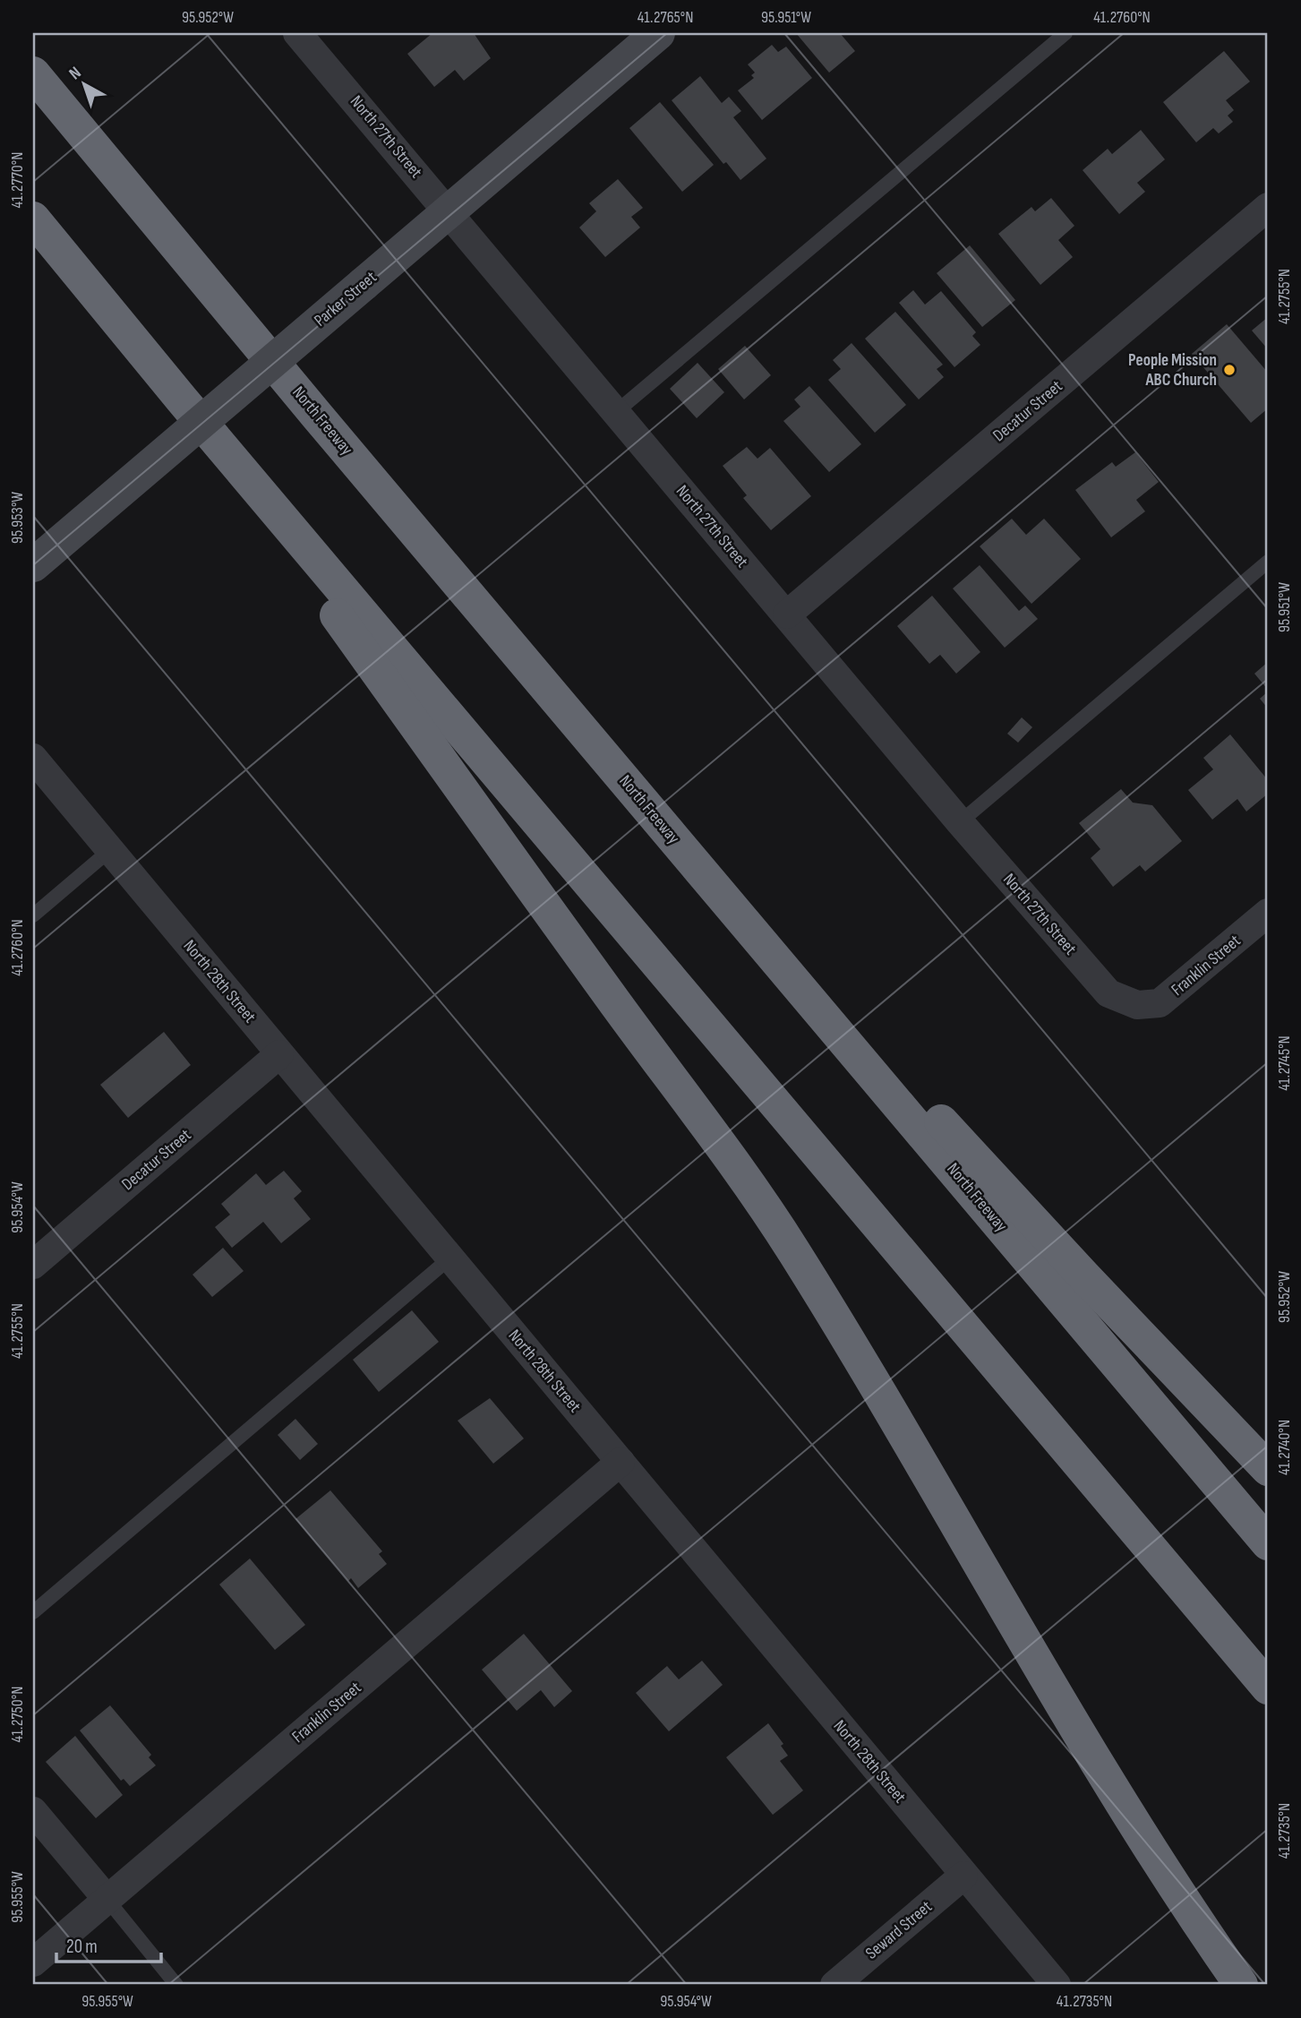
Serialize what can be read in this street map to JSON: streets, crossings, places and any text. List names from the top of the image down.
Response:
{
  "streets": {
    "highway": ["North Freeway"],
    "street": [
      "North 27th Street",
      "Parker Street",
      "Decatur Street",
      "Franklin Street",
      "North 28th Street",
      "Seward Street"
    ]
  },
  "crossings": [
    ["North 27th Street", "Parker Street"],
    ["North 27th Street", "Decatur Street"],
    ["North 27th Street", "Franklin Street"],
    ["Decatur Street", "North 28th Street"],
    ["Franklin Street", "North 28th Street"],
    ["North 28th Street", "Seward Street"]
  ],
  "places": ["People Mission ABC Church"],
  "scale_bar": "20 m",
  "north": "top left",
  "coordinates": [
    "95.952°W",
    "41.2765°N",
    "95.951°W",
    "41.2760°N",
    "41.2770°N",
    "41.2755°N",
    "95.953°W",
    "41.2745°N",
    "95.954°W",
    "41.2740°N",
    "41.2750°N",
    "41.2735°N",
    "95.955°W"
  ]
}
